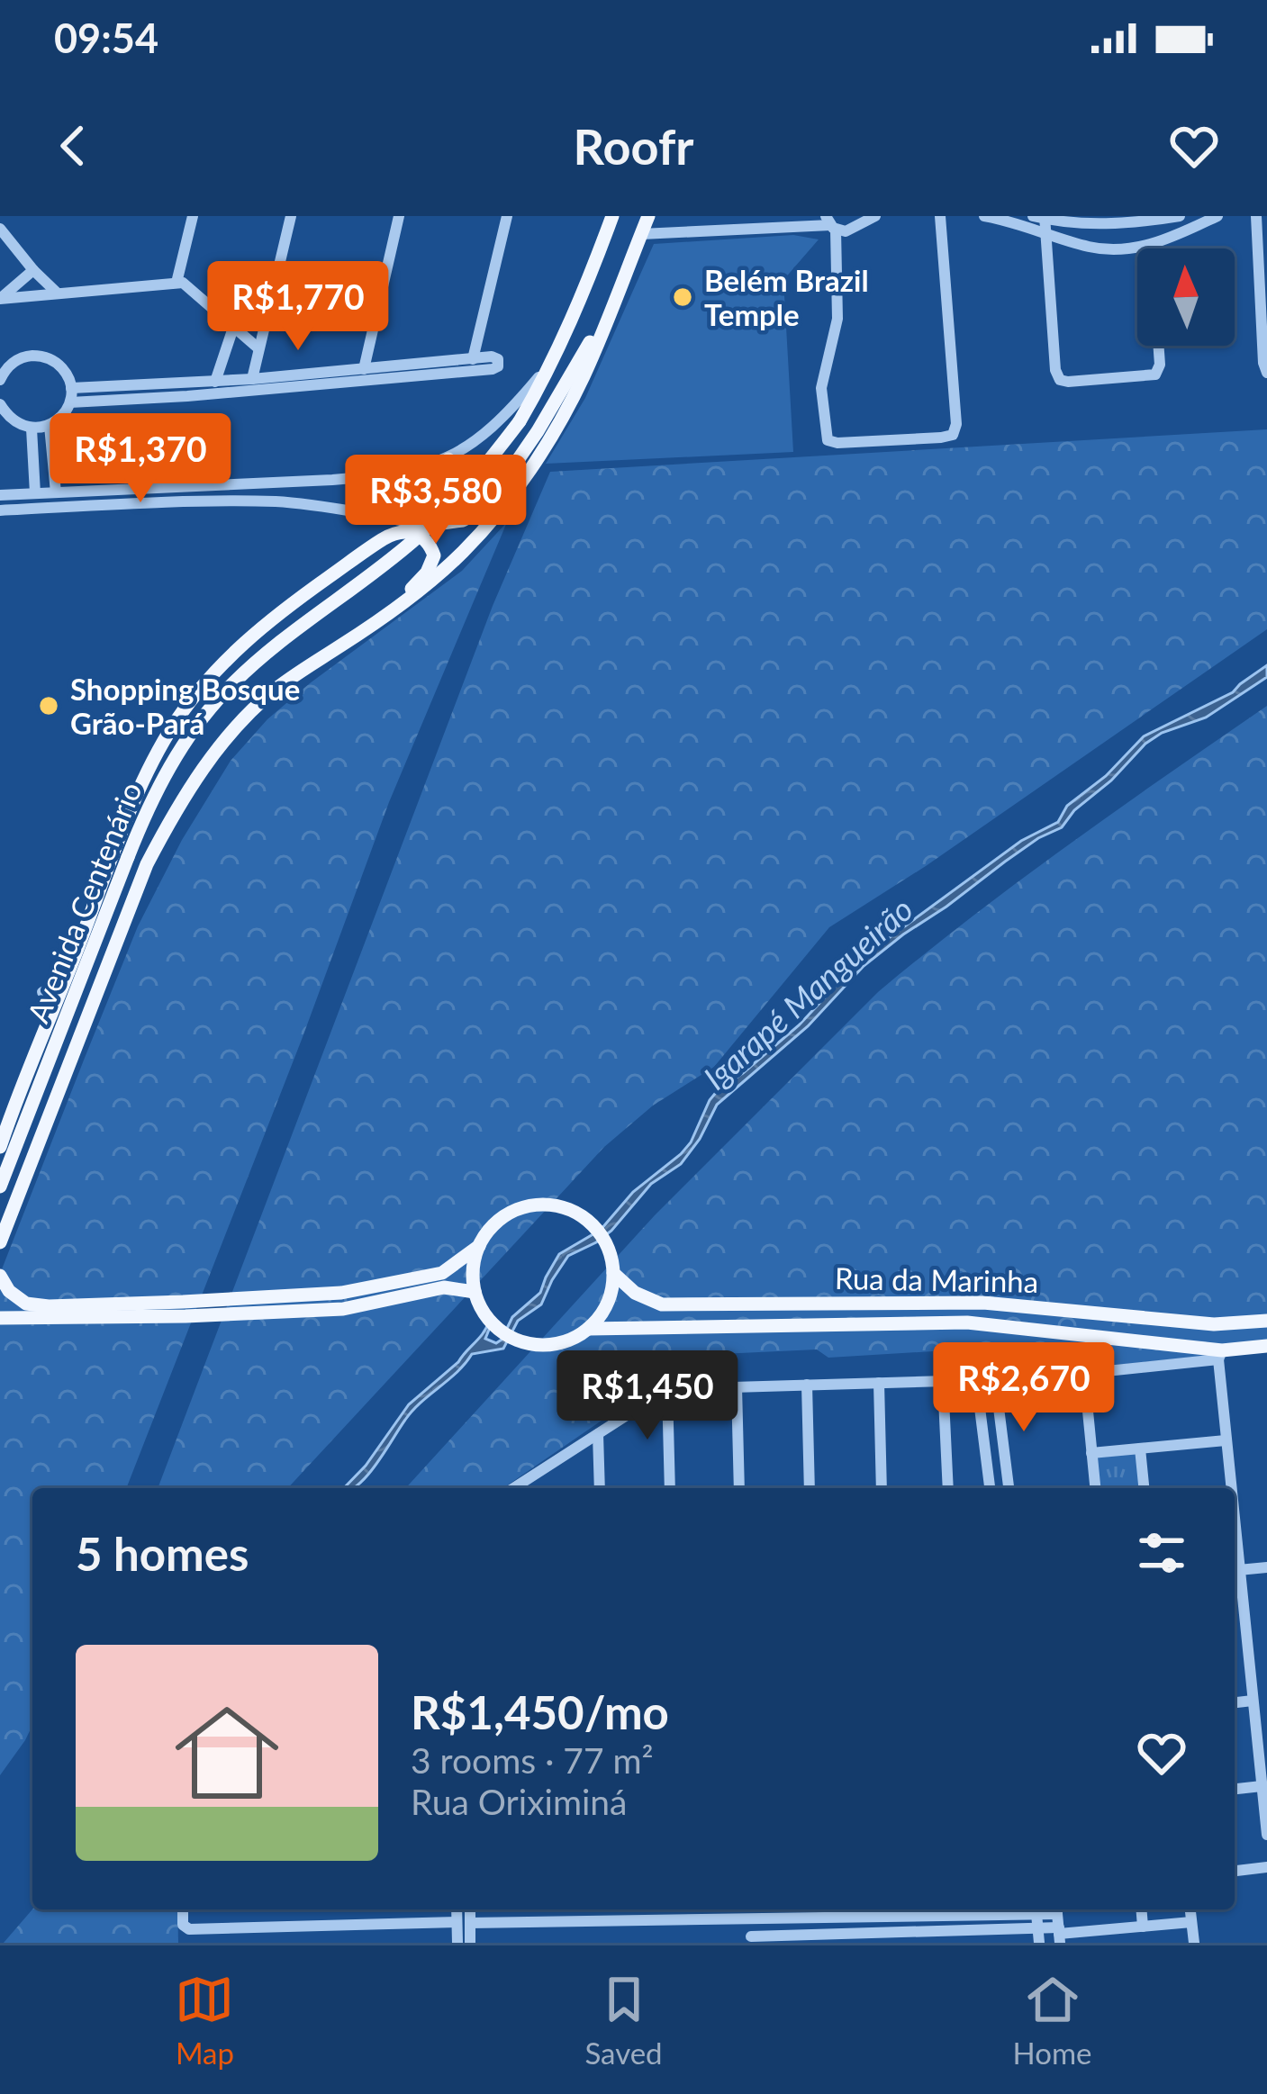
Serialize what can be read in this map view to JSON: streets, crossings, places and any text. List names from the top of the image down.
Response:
{
  "streets": {
    "main road": ["Avenida Centenário", "Rua da Marinha"]
  },
  "water": ["Igarapé Mangueirão"],
  "places": ["Belém Brazil Temple", "Shopping Bosque Grão-Pará"],
  "north": "top",
  "page": {
    "status": "09:54",
    "header": "Roofr",
    "price": [
      "R$1,770",
      "R$1,370",
      "R$3,580",
      "R$2,670",
      "R$1,450"
    ],
    "heading": "5 homes",
    "list": [
      {
        "name": "R$1,450/mo",
        "note": "3 rooms · 77 m² · Rua Oriximiná"
      }
    ],
    "tabs": ["Map", "Saved", "Home"]
  }
}
